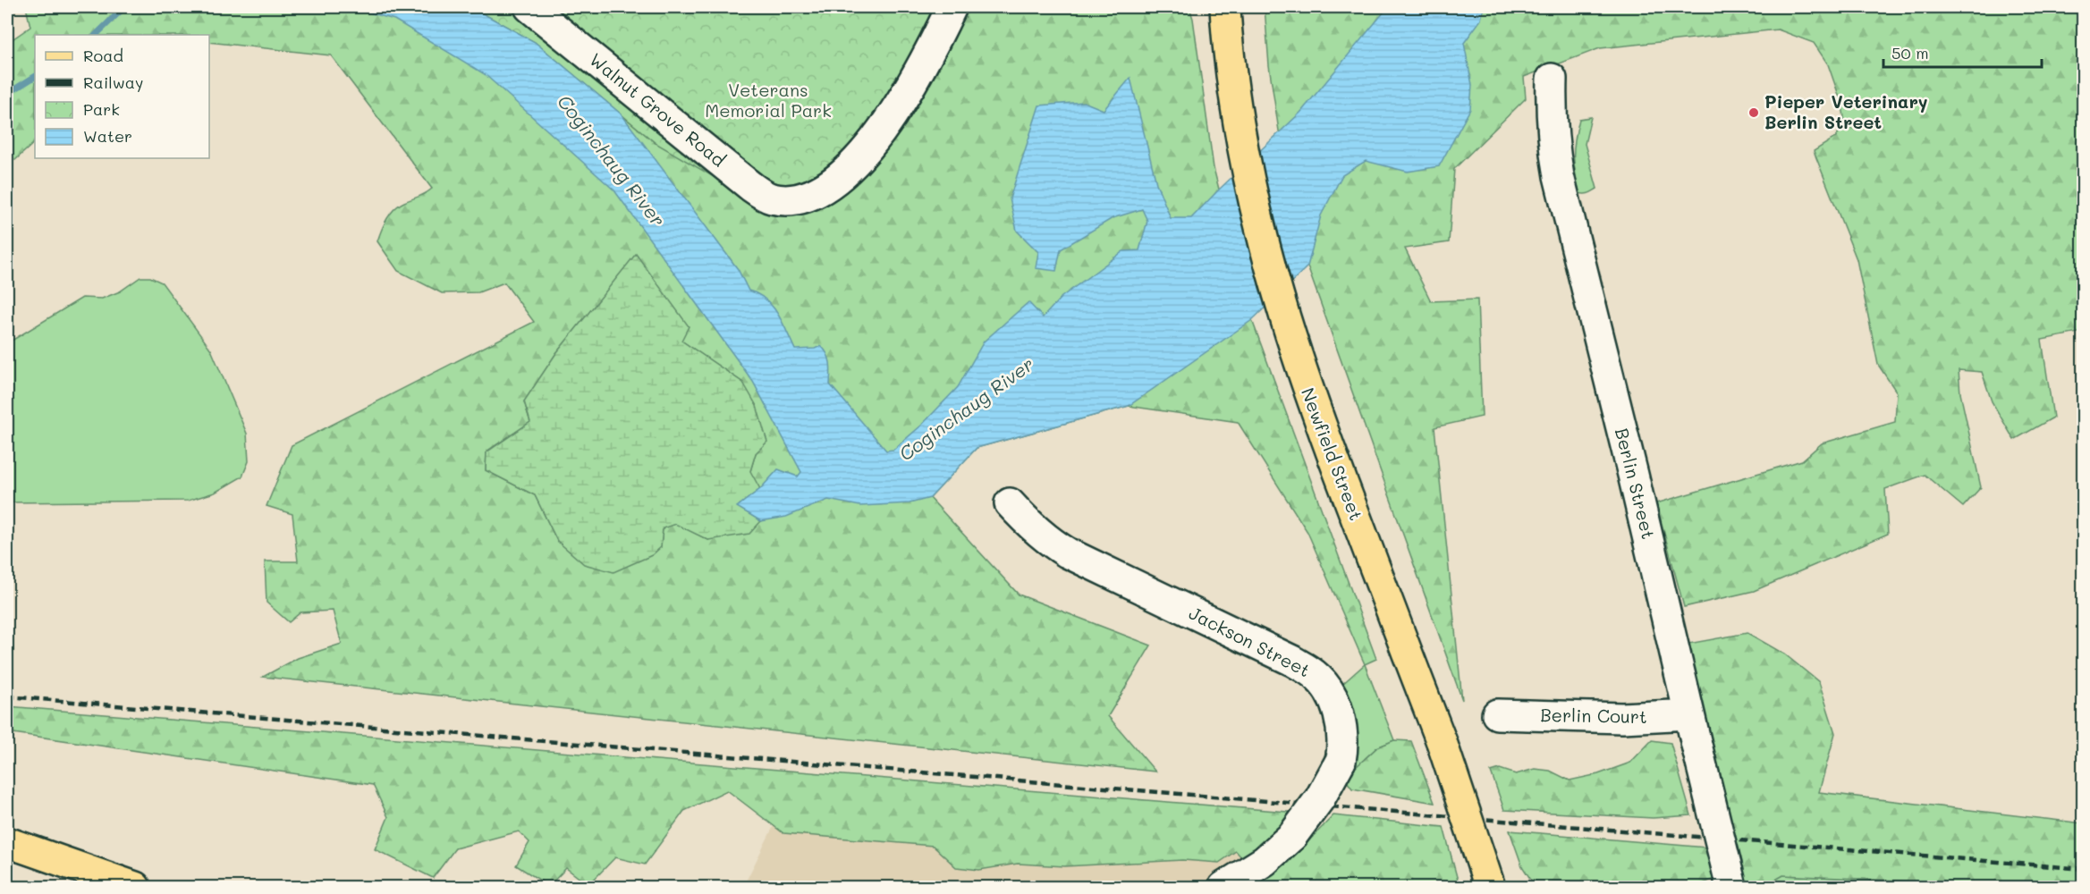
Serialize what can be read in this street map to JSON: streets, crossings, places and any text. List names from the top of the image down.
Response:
{
  "streets": {
    "main road": ["Newfield Street"],
    "street": [
      "Walnut Grove Road",
      "Berlin Street",
      "Jackson Street",
      "Berlin Court"
    ]
  },
  "crossings": [
    ["Berlin Street", "Berlin Court"]
  ],
  "water": ["Coginchaug River"],
  "parks": ["Veterans Memorial Park"],
  "places": ["Pieper Veterinary Berlin Street"],
  "legend": [
    "Road",
    "Railway",
    "Park",
    "Water"
  ],
  "scale_bar": "50 m"
}
